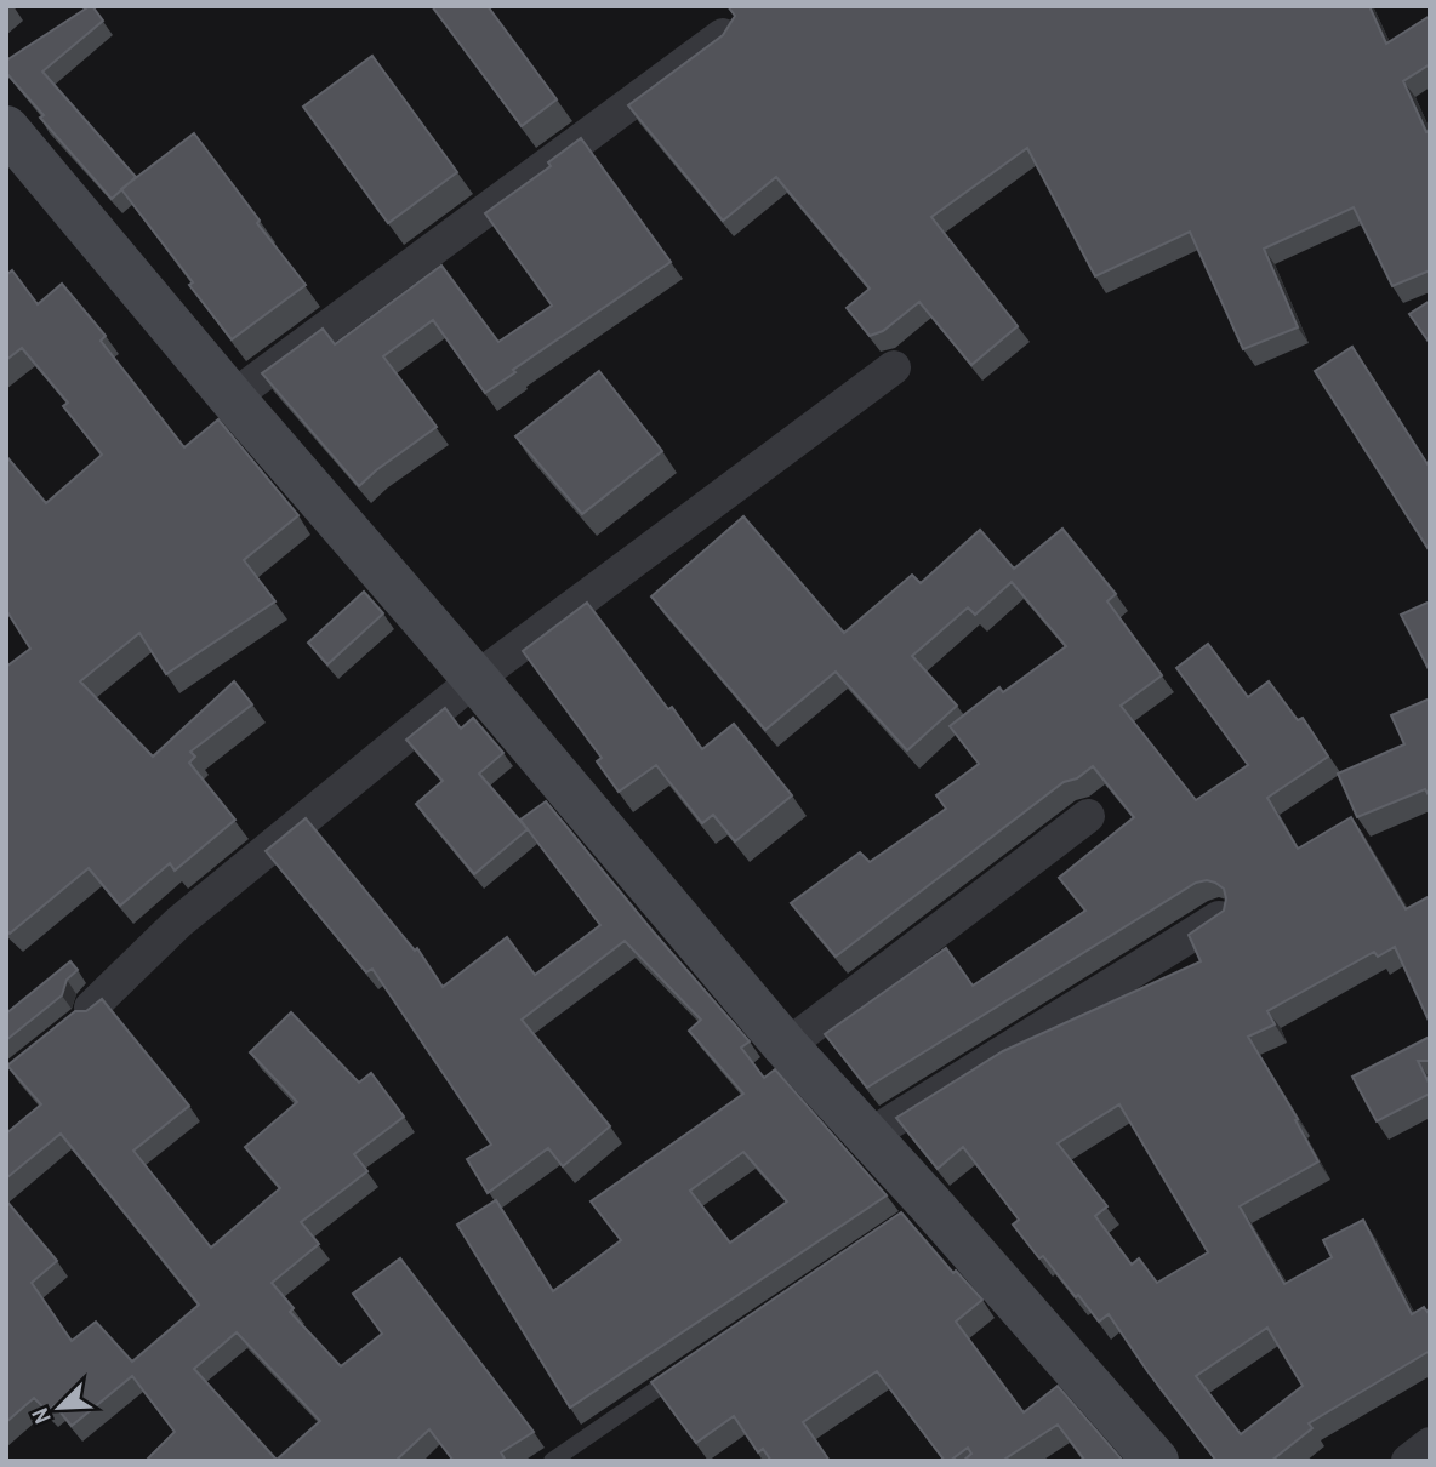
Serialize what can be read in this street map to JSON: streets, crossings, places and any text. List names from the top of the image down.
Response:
{
  "north": "bottom left"
}
